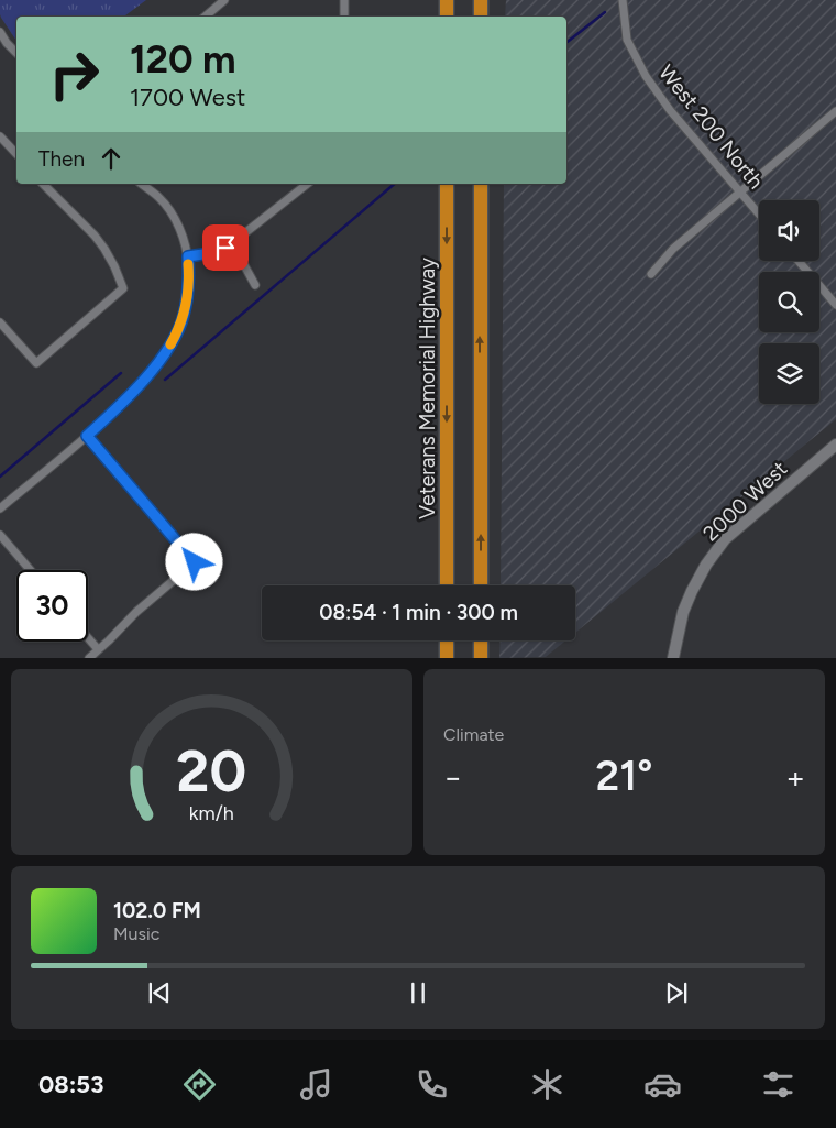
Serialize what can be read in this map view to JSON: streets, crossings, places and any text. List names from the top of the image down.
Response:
{
  "streets": {
    "highway": ["Veterans Memorial Highway"],
    "street": ["West 200 North", "2000 West"]
  },
  "page": {
    "turn": ["120 m", "1700 West"],
    "then": "Then",
    "limit": "30",
    "trip": "08:54 · 1 min · 300 m",
    "tile": "Climate",
    "heat": ["−", "21°", "+"],
    "song": ["102.0 FM", "Music"],
    "tabs": "08:53",
    "gauge": ["20", "km/h"]
  }
}
